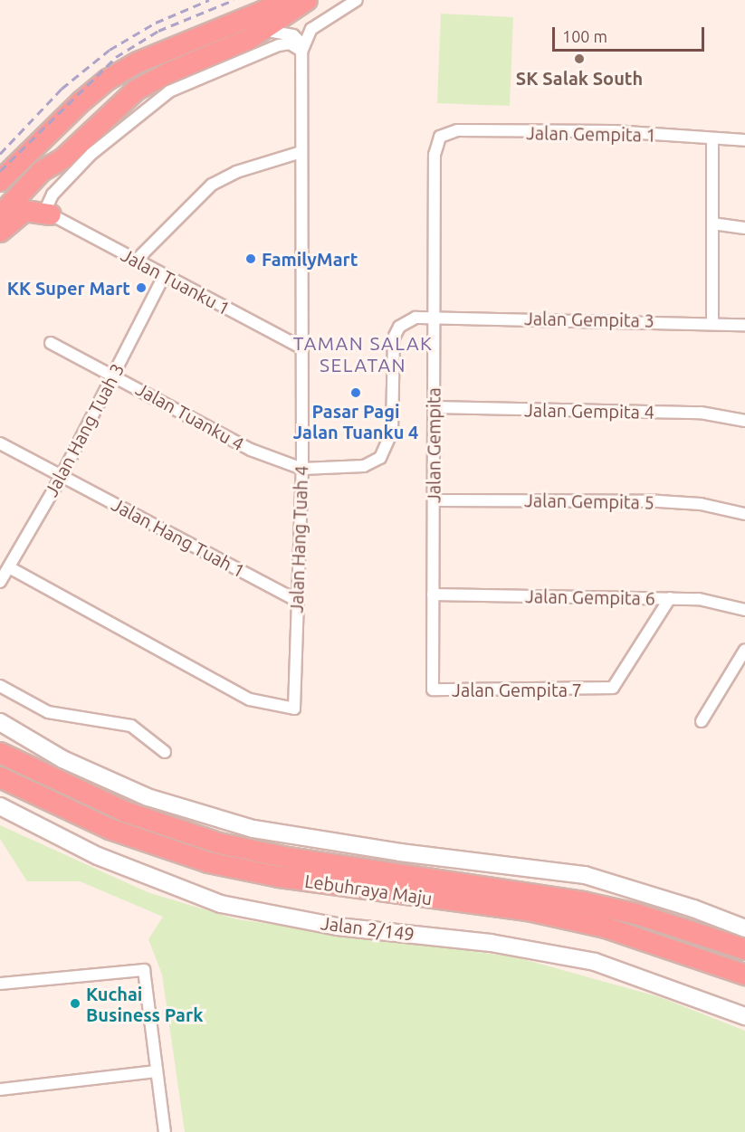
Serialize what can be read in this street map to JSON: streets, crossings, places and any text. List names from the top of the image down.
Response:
{
  "streets": {
    "highway": ["Lebuhraya Maju"],
    "main road": ["Jalan 2/149"],
    "street": [
      "Jalan Gempita 1",
      "Jalan Tuanku 1",
      "Jalan Gempita 3",
      "Jalan Gempita 4",
      "Jalan Tuanku 4",
      "Jalan Hang Tuah 3",
      "Jalan Gempita",
      "Jalan Gempita 5",
      "Jalan Hang Tuah 1",
      "Jalan Hang Tuah 4",
      "Jalan Gempita 6",
      "Jalan Gempita 7"
    ]
  },
  "crossings": [
    ["Jalan Gempita 1", "Jalan Gempita"],
    ["Jalan Tuanku 1", "Jalan Hang Tuah 3"],
    ["Jalan Tuanku 1", "Jalan Hang Tuah 4"],
    ["Jalan Gempita 3", "Jalan Tuanku 4"],
    ["Jalan Gempita 3", "Jalan Gempita"],
    ["Jalan Gempita 3", "Jalan Hang Tuah 4"],
    ["Jalan Gempita 4", "Jalan Gempita"],
    ["Jalan Tuanku 4", "Jalan Hang Tuah 3"],
    ["Jalan Tuanku 4", "Jalan Hang Tuah 4"],
    ["Jalan Hang Tuah 3", "Jalan Hang Tuah 1"],
    ["Jalan Hang Tuah 3", "Jalan Hang Tuah 4"],
    ["Jalan Gempita", "Jalan Gempita 5"],
    ["Jalan Gempita", "Jalan Gempita 6"],
    ["Jalan Gempita", "Jalan Gempita 7"],
    ["Jalan Hang Tuah 1", "Jalan Hang Tuah 4"],
    ["Jalan Gempita 6", "Jalan Gempita 7"]
  ],
  "districts": ["TAMAN SALAK SELATAN"],
  "places": [
    "SK Salak South",
    "FamilyMart",
    "KK Super Mart",
    "Pasar Pagi Jalan Tuanku 4",
    "Kuchai Business Park"
  ],
  "scale_bar": "100 m"
}
